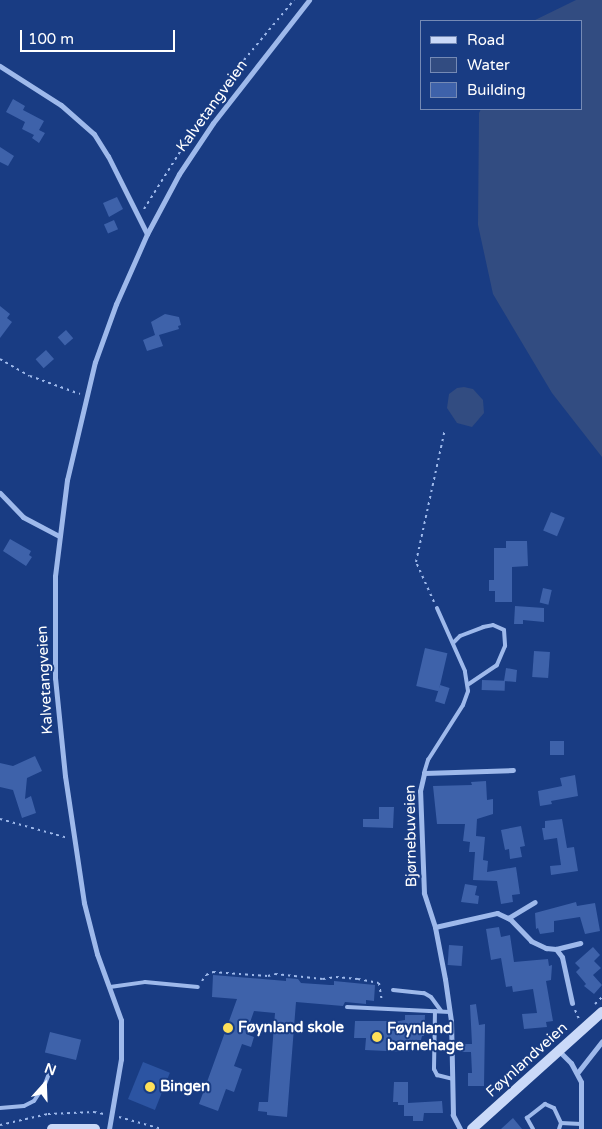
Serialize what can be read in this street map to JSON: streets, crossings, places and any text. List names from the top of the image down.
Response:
{
  "streets": {
    "main road": ["Føynlandveien"],
    "street": ["Kalvetangveien", "Bjørnebuveien"]
  },
  "places": ["Føynland skole", "Føynland barnehage", "Bingen"],
  "legend": ["Road", "Water", "Building"],
  "scale_bar": "100 m",
  "north": "top"
}
